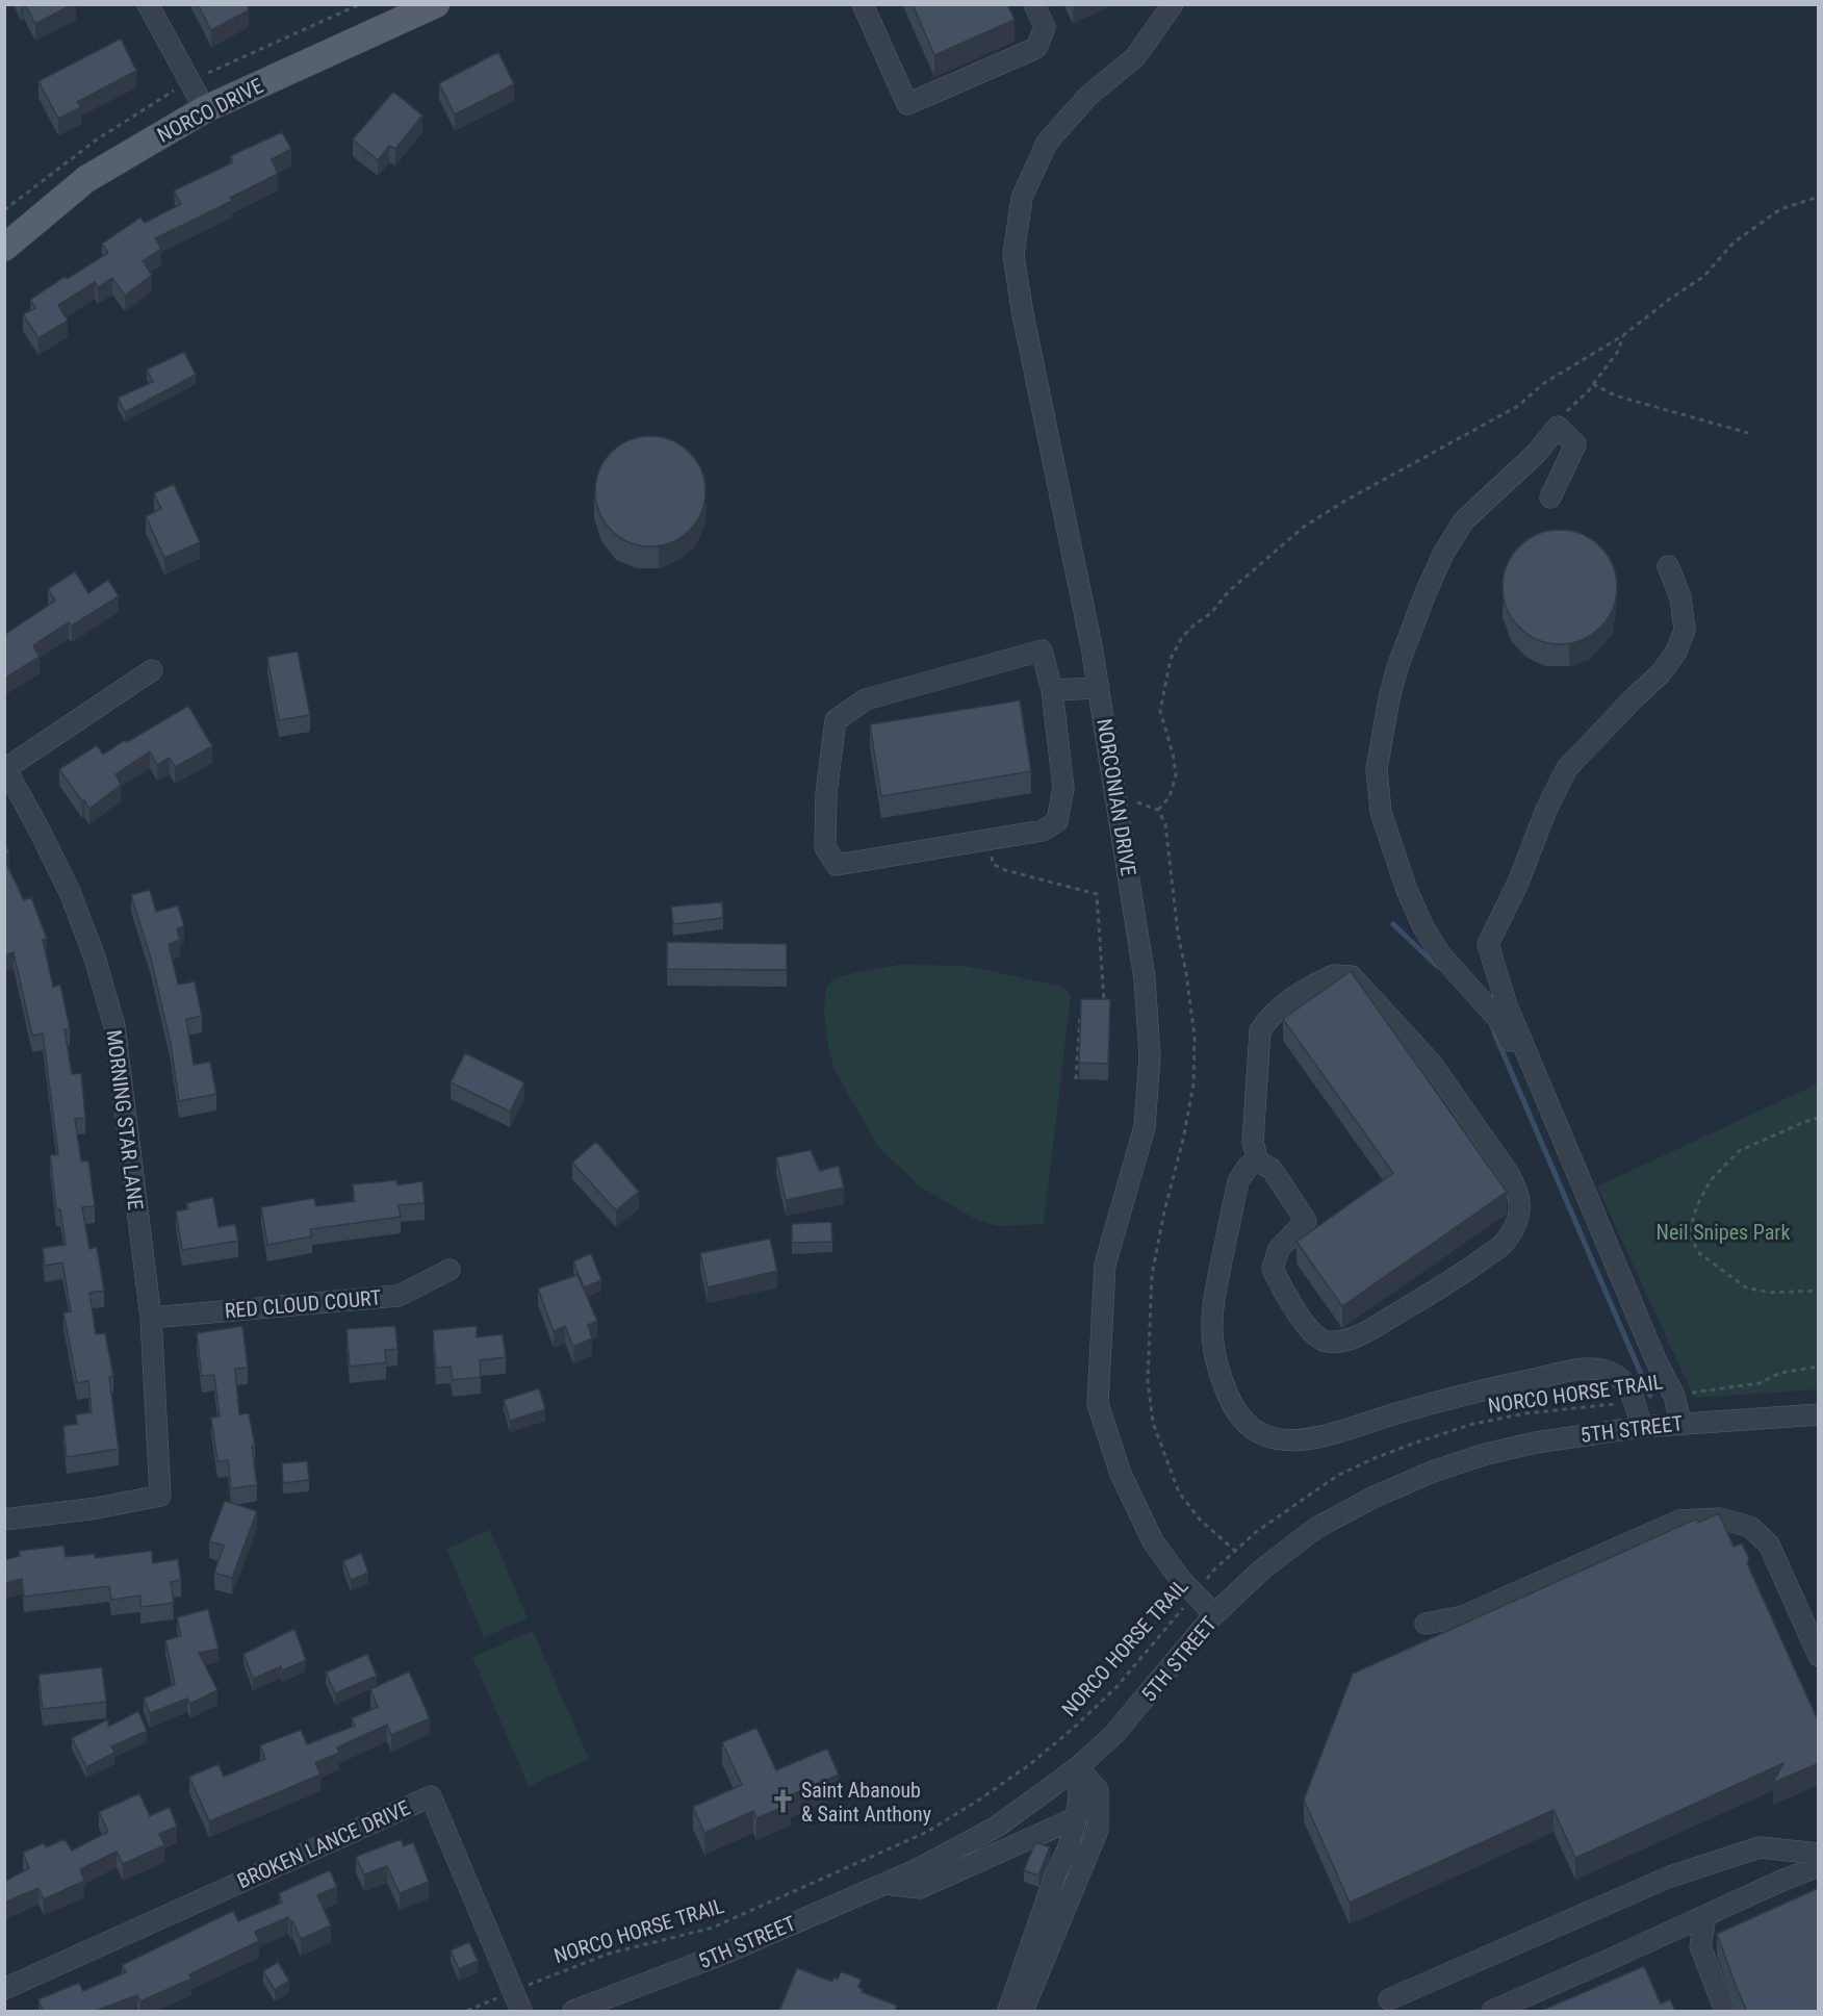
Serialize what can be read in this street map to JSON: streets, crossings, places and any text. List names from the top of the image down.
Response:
{
  "streets": {
    "main road": ["NORCO DRIVE"],
    "street": [
      "NORCONIAN DRIVE",
      "MORNING STAR LANE",
      "RED CLOUD COURT",
      "5TH STREET",
      "BROKEN LANCE DRIVE"
    ],
    "path": ["NORCO HORSE TRAIL"]
  },
  "crossings": [
    ["NORCONIAN DRIVE", "NORCO HORSE TRAIL"],
    ["NORCONIAN DRIVE", "5TH STREET"],
    ["MORNING STAR LANE", "RED CLOUD COURT"],
    ["NORCO HORSE TRAIL", "BROKEN LANCE DRIVE"]
  ],
  "parks": ["Neil Snipes Park"],
  "places": {
    "church": ["Saint Abanoub & Saint Anthony"]
  }
}
